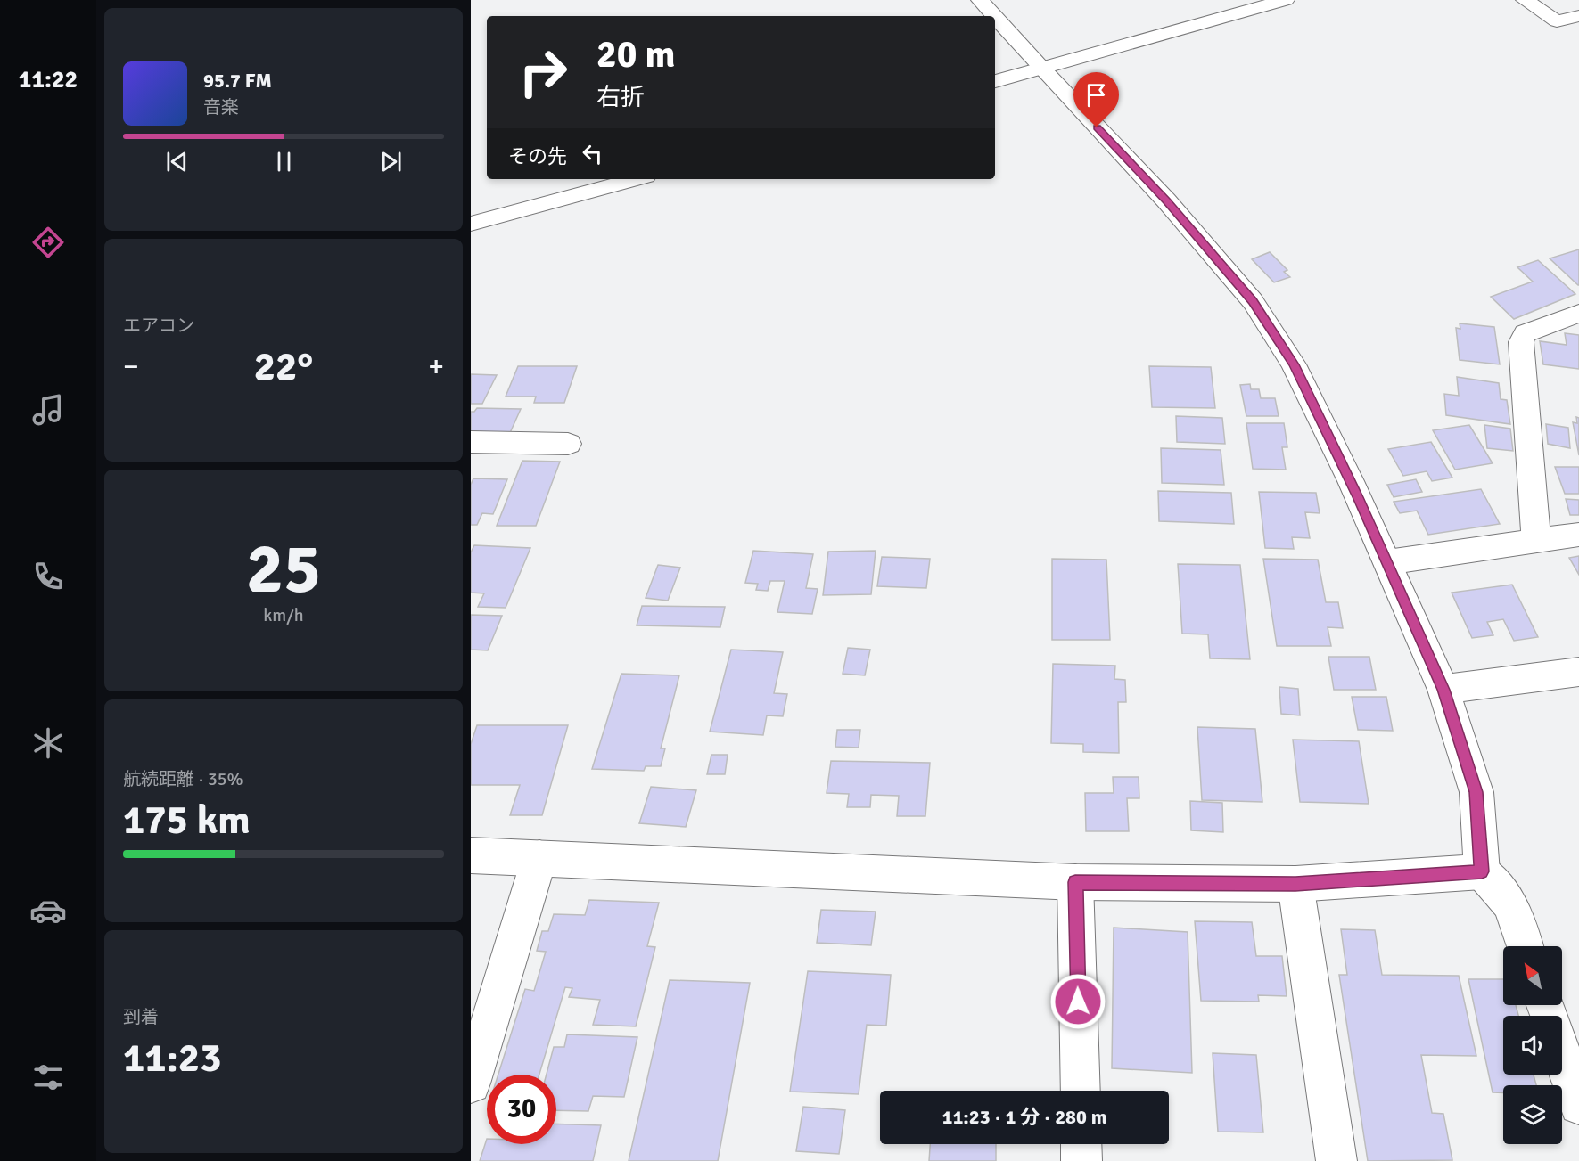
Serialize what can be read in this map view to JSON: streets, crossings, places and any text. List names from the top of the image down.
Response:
{
  "north": "top left",
  "page": {
    "tabs": "11:22",
    "turn": ["20 m", "右折"],
    "song": ["95.7 FM", "音楽"],
    "then": "その先",
    "tile": [
      "エアコン",
      ["25", "km/h"],
      ["航続距離 · 35%", "175 km"],
      ["到着", "11:23"]
    ],
    "heat": ["−", "22°", "+"],
    "limit": "30",
    "trip": "11:23 · 1 分 · 280 m"
  }
}
